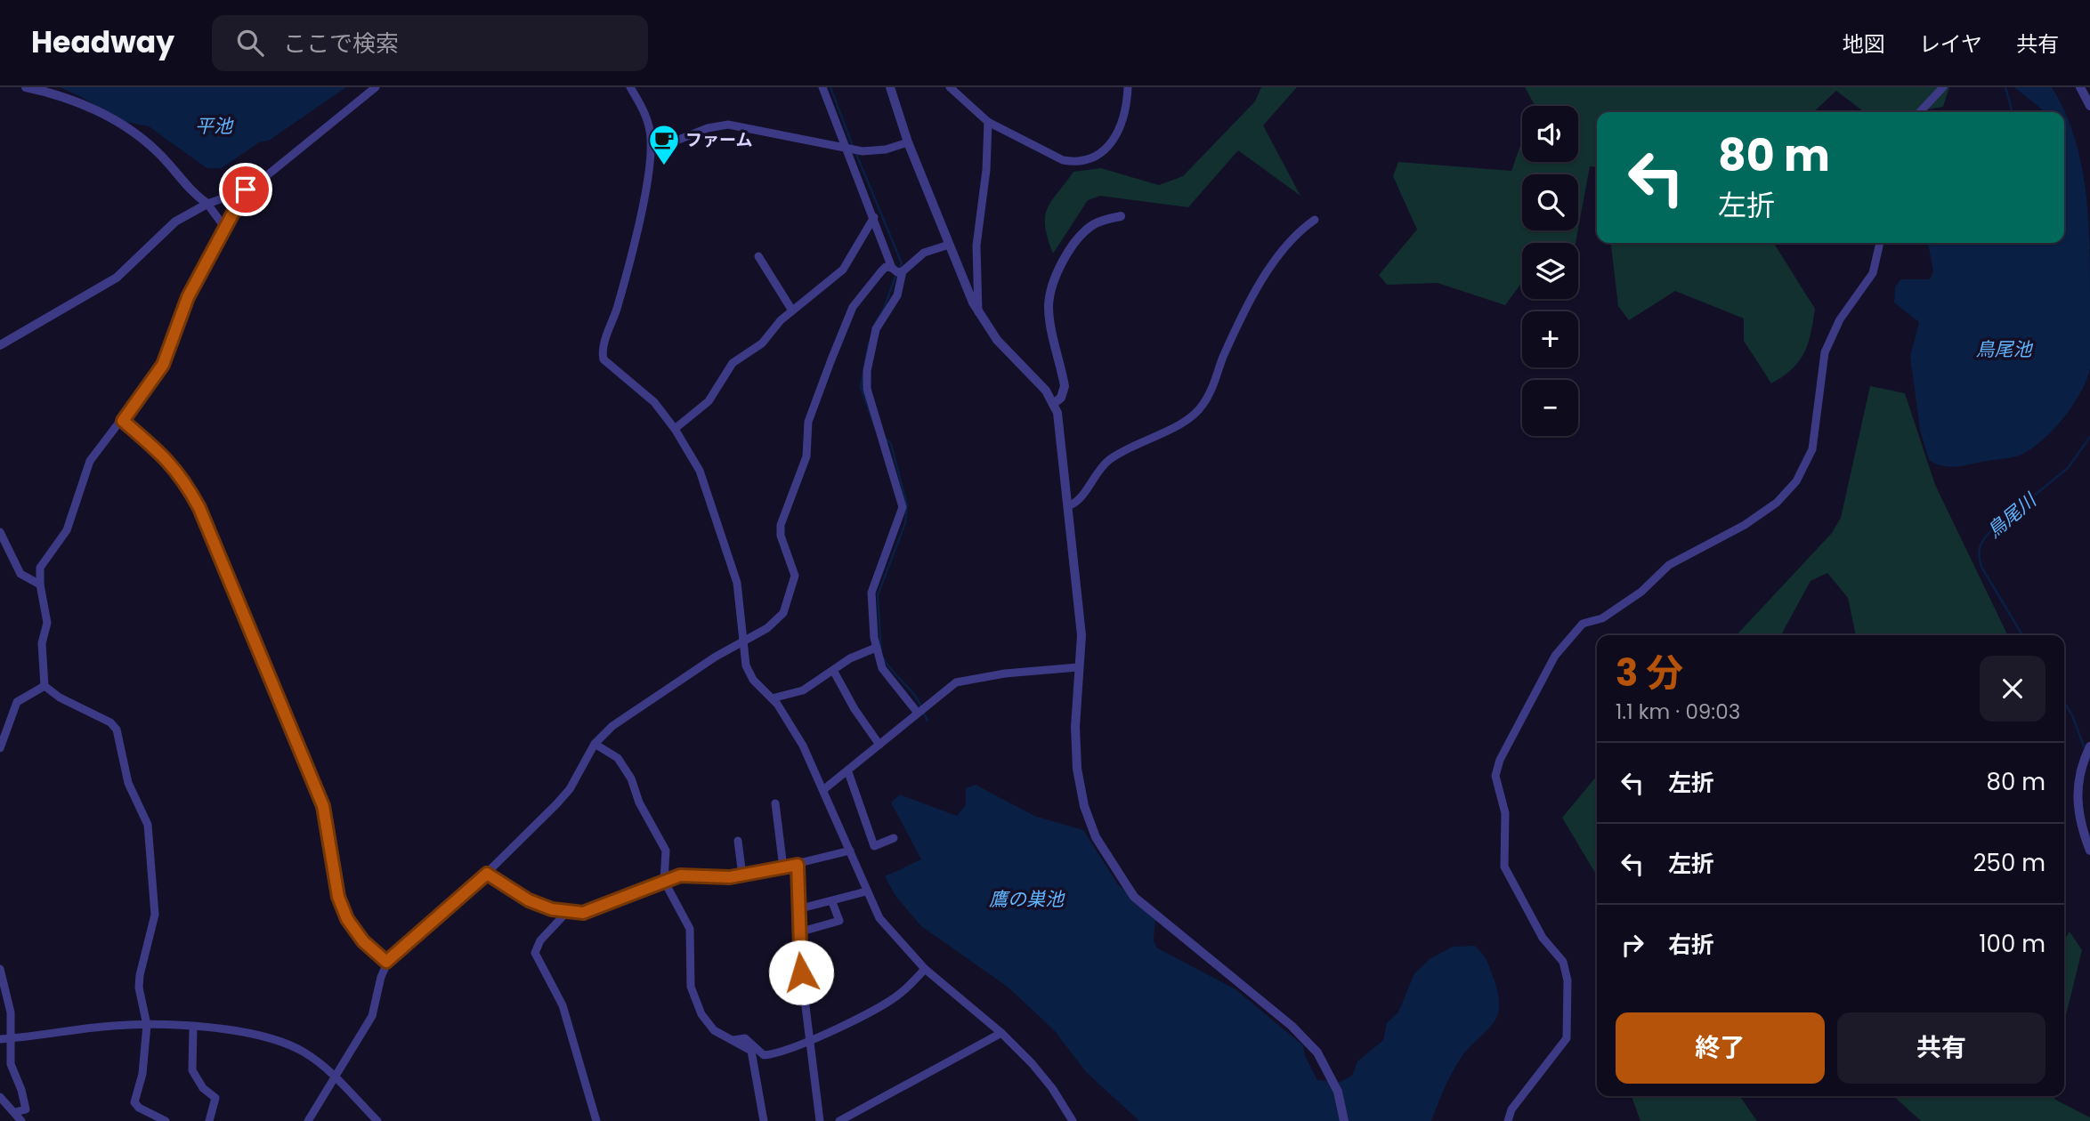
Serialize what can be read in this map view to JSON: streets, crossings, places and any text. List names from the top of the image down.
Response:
{
  "water": [
    "平池",
    "鳥尾池",
    "鳥尾川",
    "鷹の巣池"
  ],
  "places": {
    "cafe": ["ファーム"]
  },
  "page": {
    "header": "Headway",
    "search": "ここで検索",
    "nav": ["地図", "レイヤ", "共有"],
    "map_buttons": ["+", "−"],
    "turn": ["80 m", "左折"],
    "heading": ["3 分", "1.1 km · 09:03"],
    "list": [
      {
        "name": "左折",
        "value": "80 m"
      },
      {
        "name": "左折",
        "value": "250 m"
      },
      {
        "name": "右折",
        "value": "100 m"
      }
    ],
    "buttons": ["終了", "共有"]
  }
}
